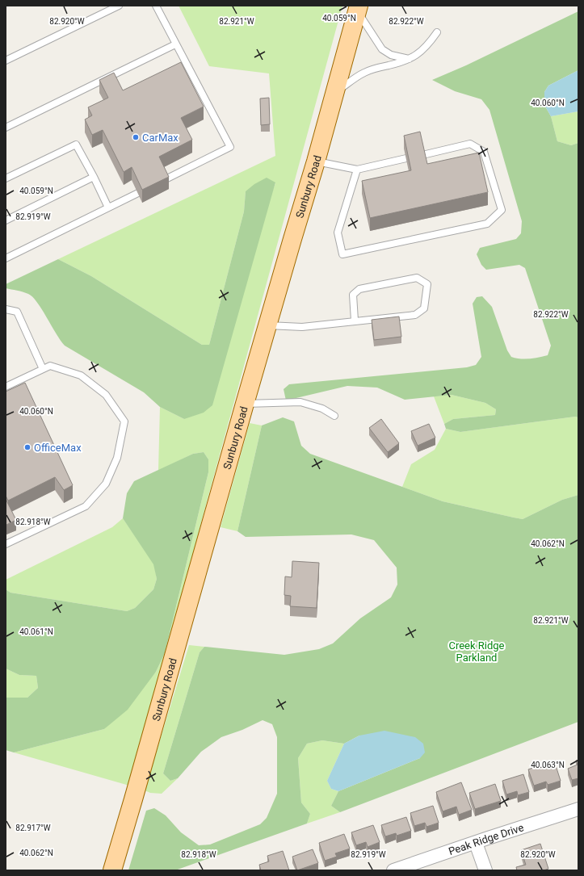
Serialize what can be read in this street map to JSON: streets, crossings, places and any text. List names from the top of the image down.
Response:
{
  "streets": {
    "main road": ["Sunbury Road"],
    "street": ["Peak Ridge Drive"]
  },
  "parks": ["Creek Ridge Parkland"],
  "places": ["CarMax", "OfficeMax"],
  "coordinates": [
    "40.059°N",
    "82.920°W",
    "82.921°W",
    "82.922°W",
    "40.060°N",
    "82.919°W",
    "82.918°W",
    "40.062°N",
    "40.061°N",
    "40.063°N",
    "82.917°W"
  ]
}
